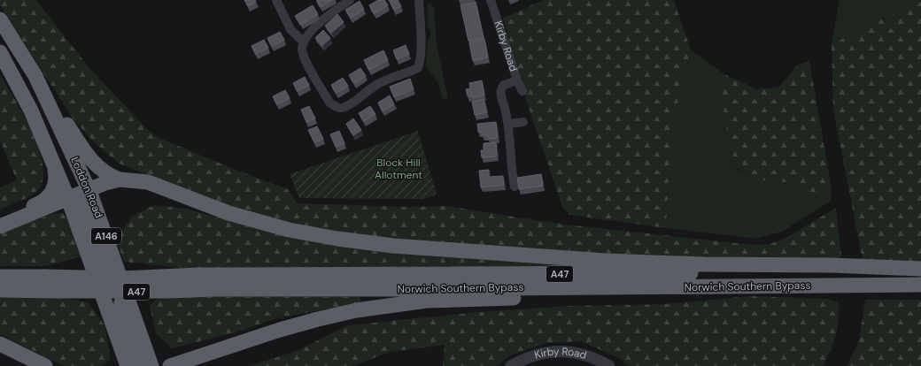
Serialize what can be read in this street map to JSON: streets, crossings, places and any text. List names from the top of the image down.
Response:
{
  "streets": {
    "highway": [
      "Loddon Road",
      "A146",
      "A47",
      "Norwich Southern Bypass"
    ],
    "street": ["Kirby Road"]
  },
  "crossings": [
    ["Loddon Road", "A47"],
    ["A47", "Norwich Southern Bypass"]
  ],
  "parks": ["Block Hill Allotment"]
}
